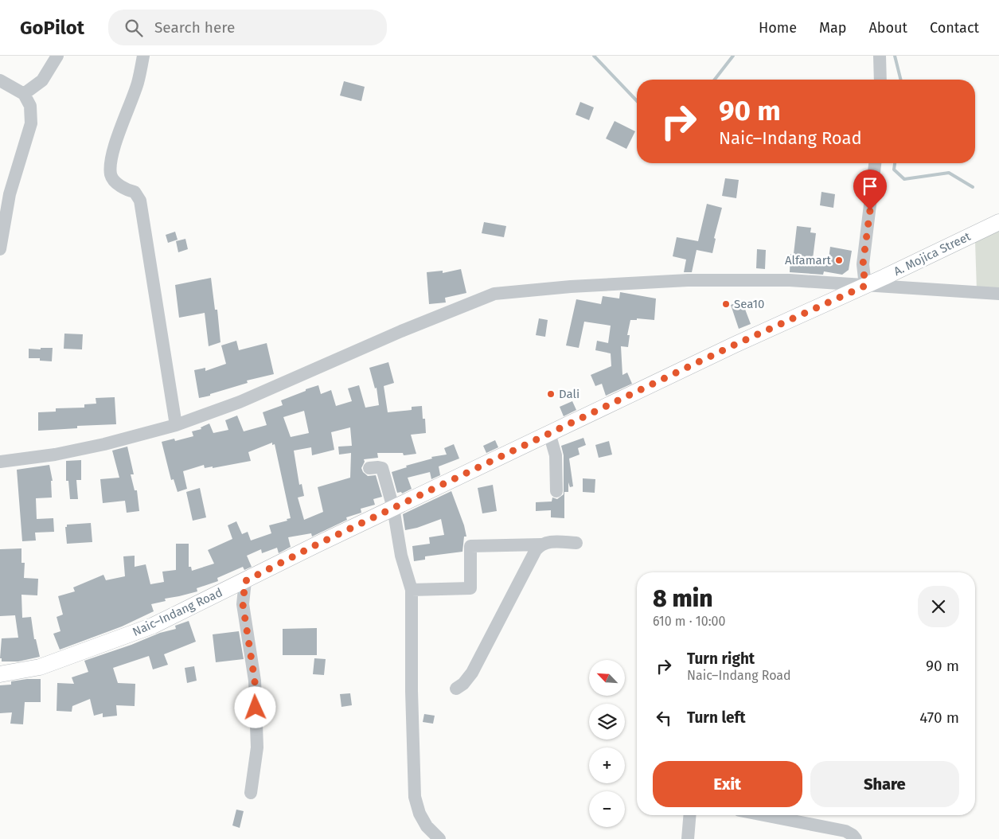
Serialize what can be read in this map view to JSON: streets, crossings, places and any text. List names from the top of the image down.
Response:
{
  "streets": {
    "main road": ["A. Mojica Street", "Naic–Indang Road"]
  },
  "crossings": [
    ["A. Mojica Street", "Naic–Indang Road"]
  ],
  "places": ["Alfamart", "Sea10", "Dali"],
  "north": "top left",
  "page": {
    "header": "GoPilot",
    "search": "Search here",
    "nav": [
      "Home",
      "Map",
      "About",
      "Contact"
    ],
    "turn": ["90 m", "Naic–Indang Road"],
    "heading": ["8 min", "610 m · 10:00"],
    "list": [
      {
        "name": "Turn right",
        "note": "Naic–Indang Road",
        "value": "90 m"
      },
      {
        "name": "Turn left",
        "value": "470 m"
      }
    ],
    "map_buttons": ["+", "−"],
    "buttons": ["Exit", "Share"]
  }
}
